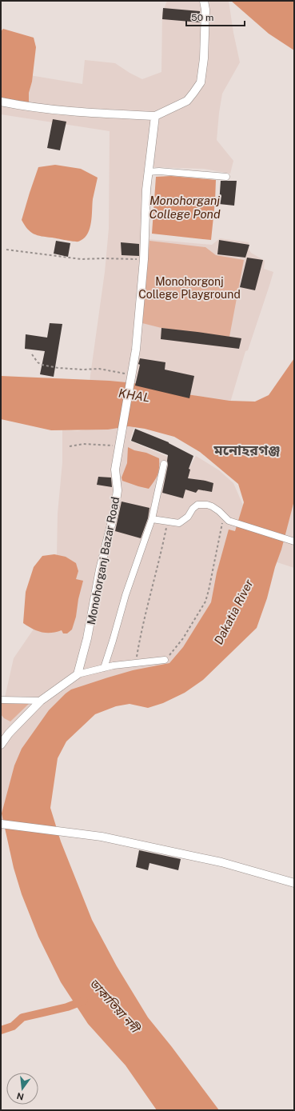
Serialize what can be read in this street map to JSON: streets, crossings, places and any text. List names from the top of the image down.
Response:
{
  "streets": {
    "street": ["Monohorganj Bazar Road"]
  },
  "districts": ["মনোহরগঞ্জ"],
  "water": [
    "Monohorganj College Pond",
    "KHAL",
    "Dakatia River",
    "ডাকাতিয়া নদী"
  ],
  "parks": ["Monohorgonj College Playground"],
  "scale_bar": "50 m",
  "north": "bottom"
}
